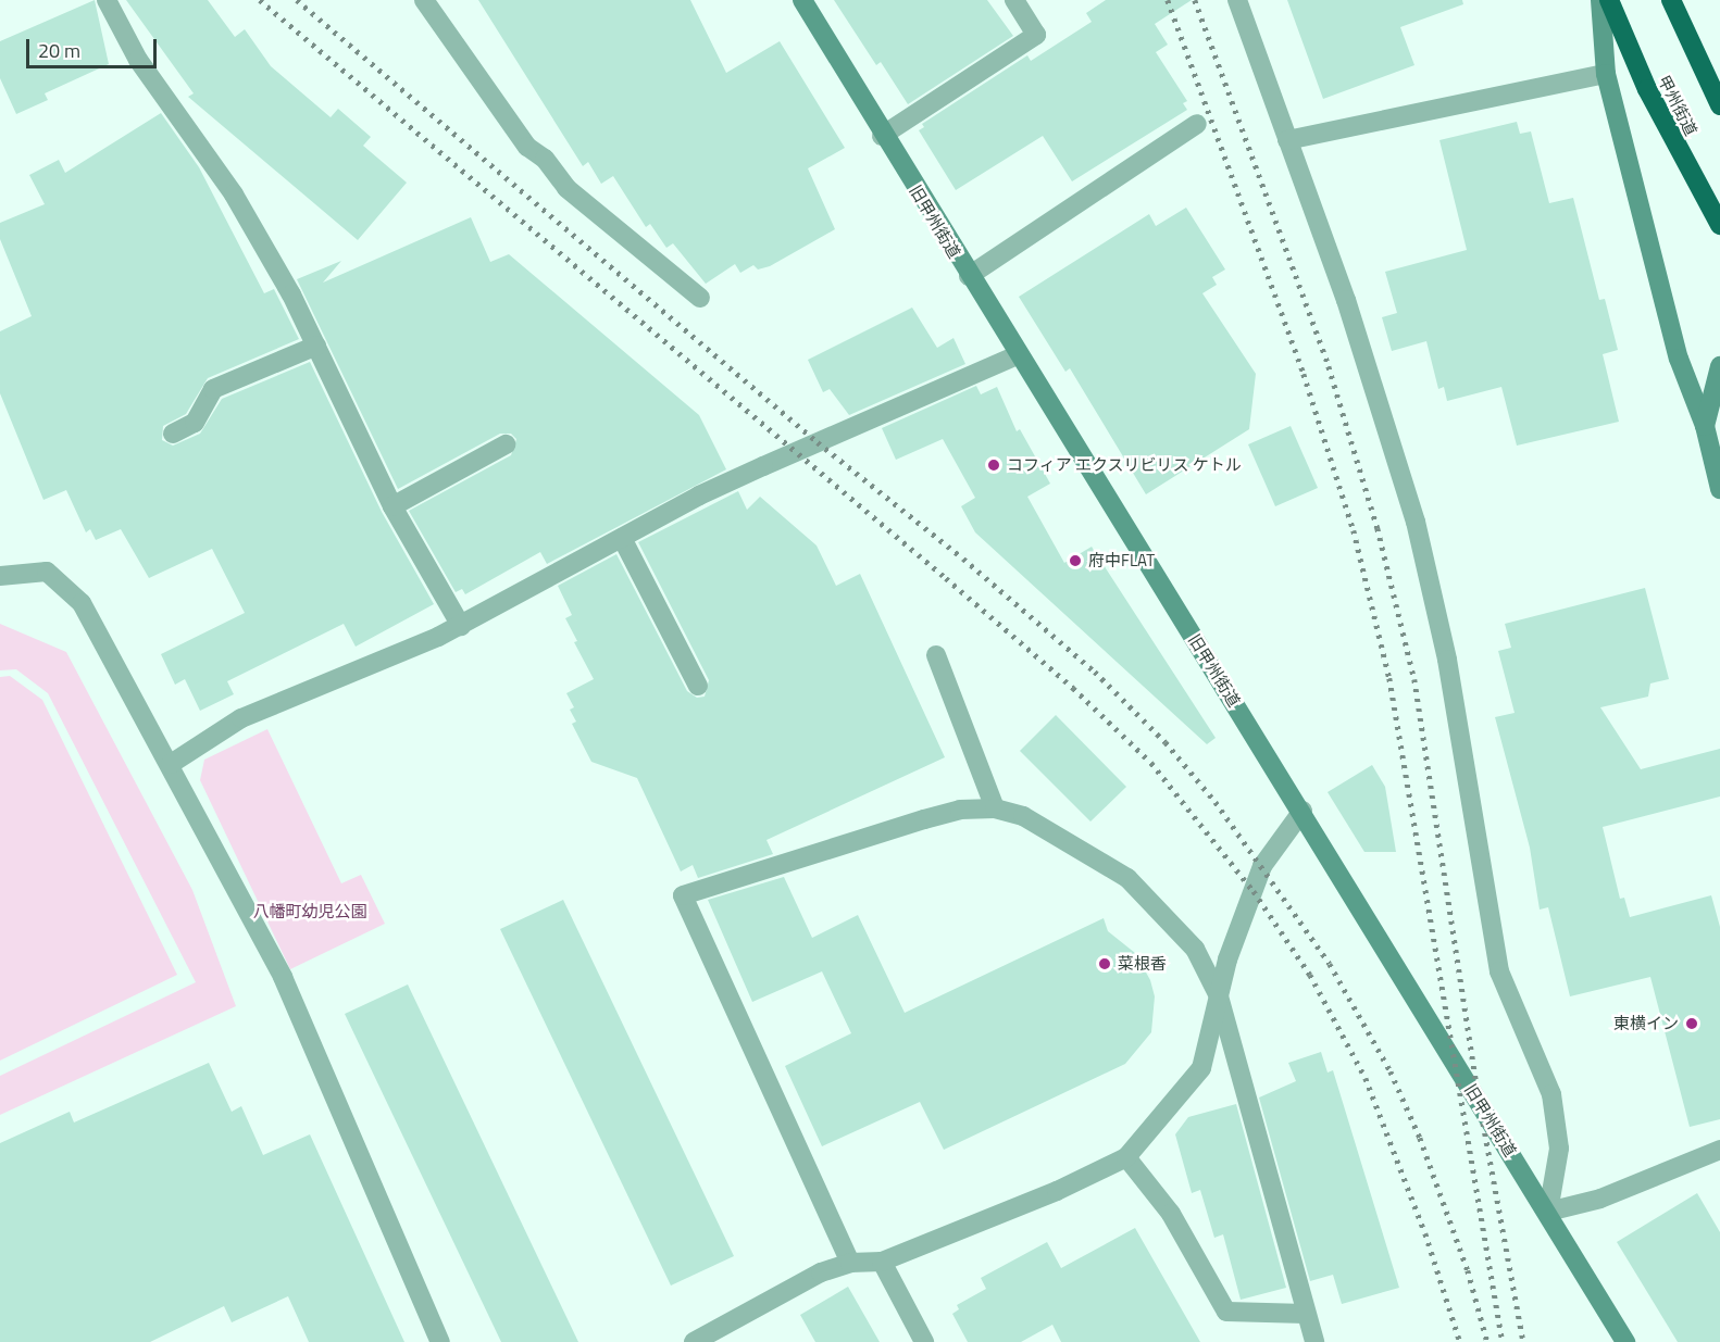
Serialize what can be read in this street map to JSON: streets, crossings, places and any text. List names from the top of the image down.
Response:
{
  "streets": {
    "highway": ["甲州街道"],
    "main road": ["旧甲州街道"]
  },
  "parks": ["八幡町幼児公園"],
  "places": [
    "コフィア エクスリビリス ケトル",
    "府中FLAT",
    "菜根香",
    "東横イン"
  ],
  "scale_bar": "20 m"
}
